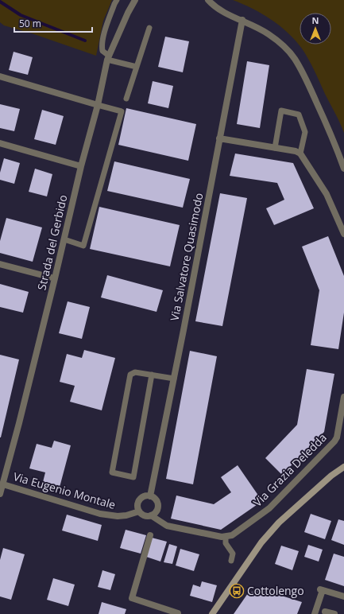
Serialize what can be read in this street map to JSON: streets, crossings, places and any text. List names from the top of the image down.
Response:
{
  "streets": {
    "street": [
      "Strada del Gerbido",
      "Via Salvatore Quasimodo",
      "Via Grazia Deledda",
      "Via Eugenio Montale"
    ]
  },
  "crossings": [
    ["Strada del Gerbido", "Via Eugenio Montale"],
    ["Via Salvatore Quasimodo", "Via Eugenio Montale"]
  ],
  "places": {
    "bus stop": ["Cottolengo"]
  },
  "scale_bar": "50 m",
  "north": "top"
}
